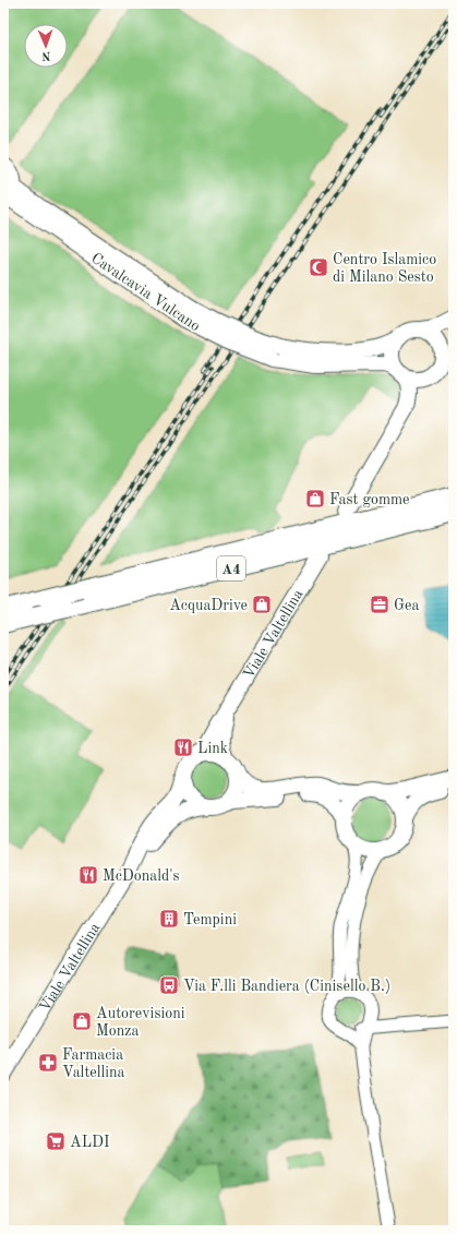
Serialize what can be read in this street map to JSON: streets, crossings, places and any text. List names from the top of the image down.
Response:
{
  "streets": {
    "highway": ["A4"],
    "main road": ["Cavalcavia Vulcano", "Viale Valtellina"]
  },
  "places": {
    "mosque": ["Centro Islamico di Milano Sesto"],
    "shop": ["Fast gomme", "AcquaDrive", "Autorevisioni Monza"],
    "office": ["Gea"],
    "restaurant": ["Link", "McDonald's"],
    "building": ["Tempini"],
    "bus stop": ["Via F.lli Bandiera (Cinisello B.)"],
    "pharmacy": ["Farmacia Valtellina"],
    "supermarket": ["ALDI"]
  },
  "north": "bottom"
}
